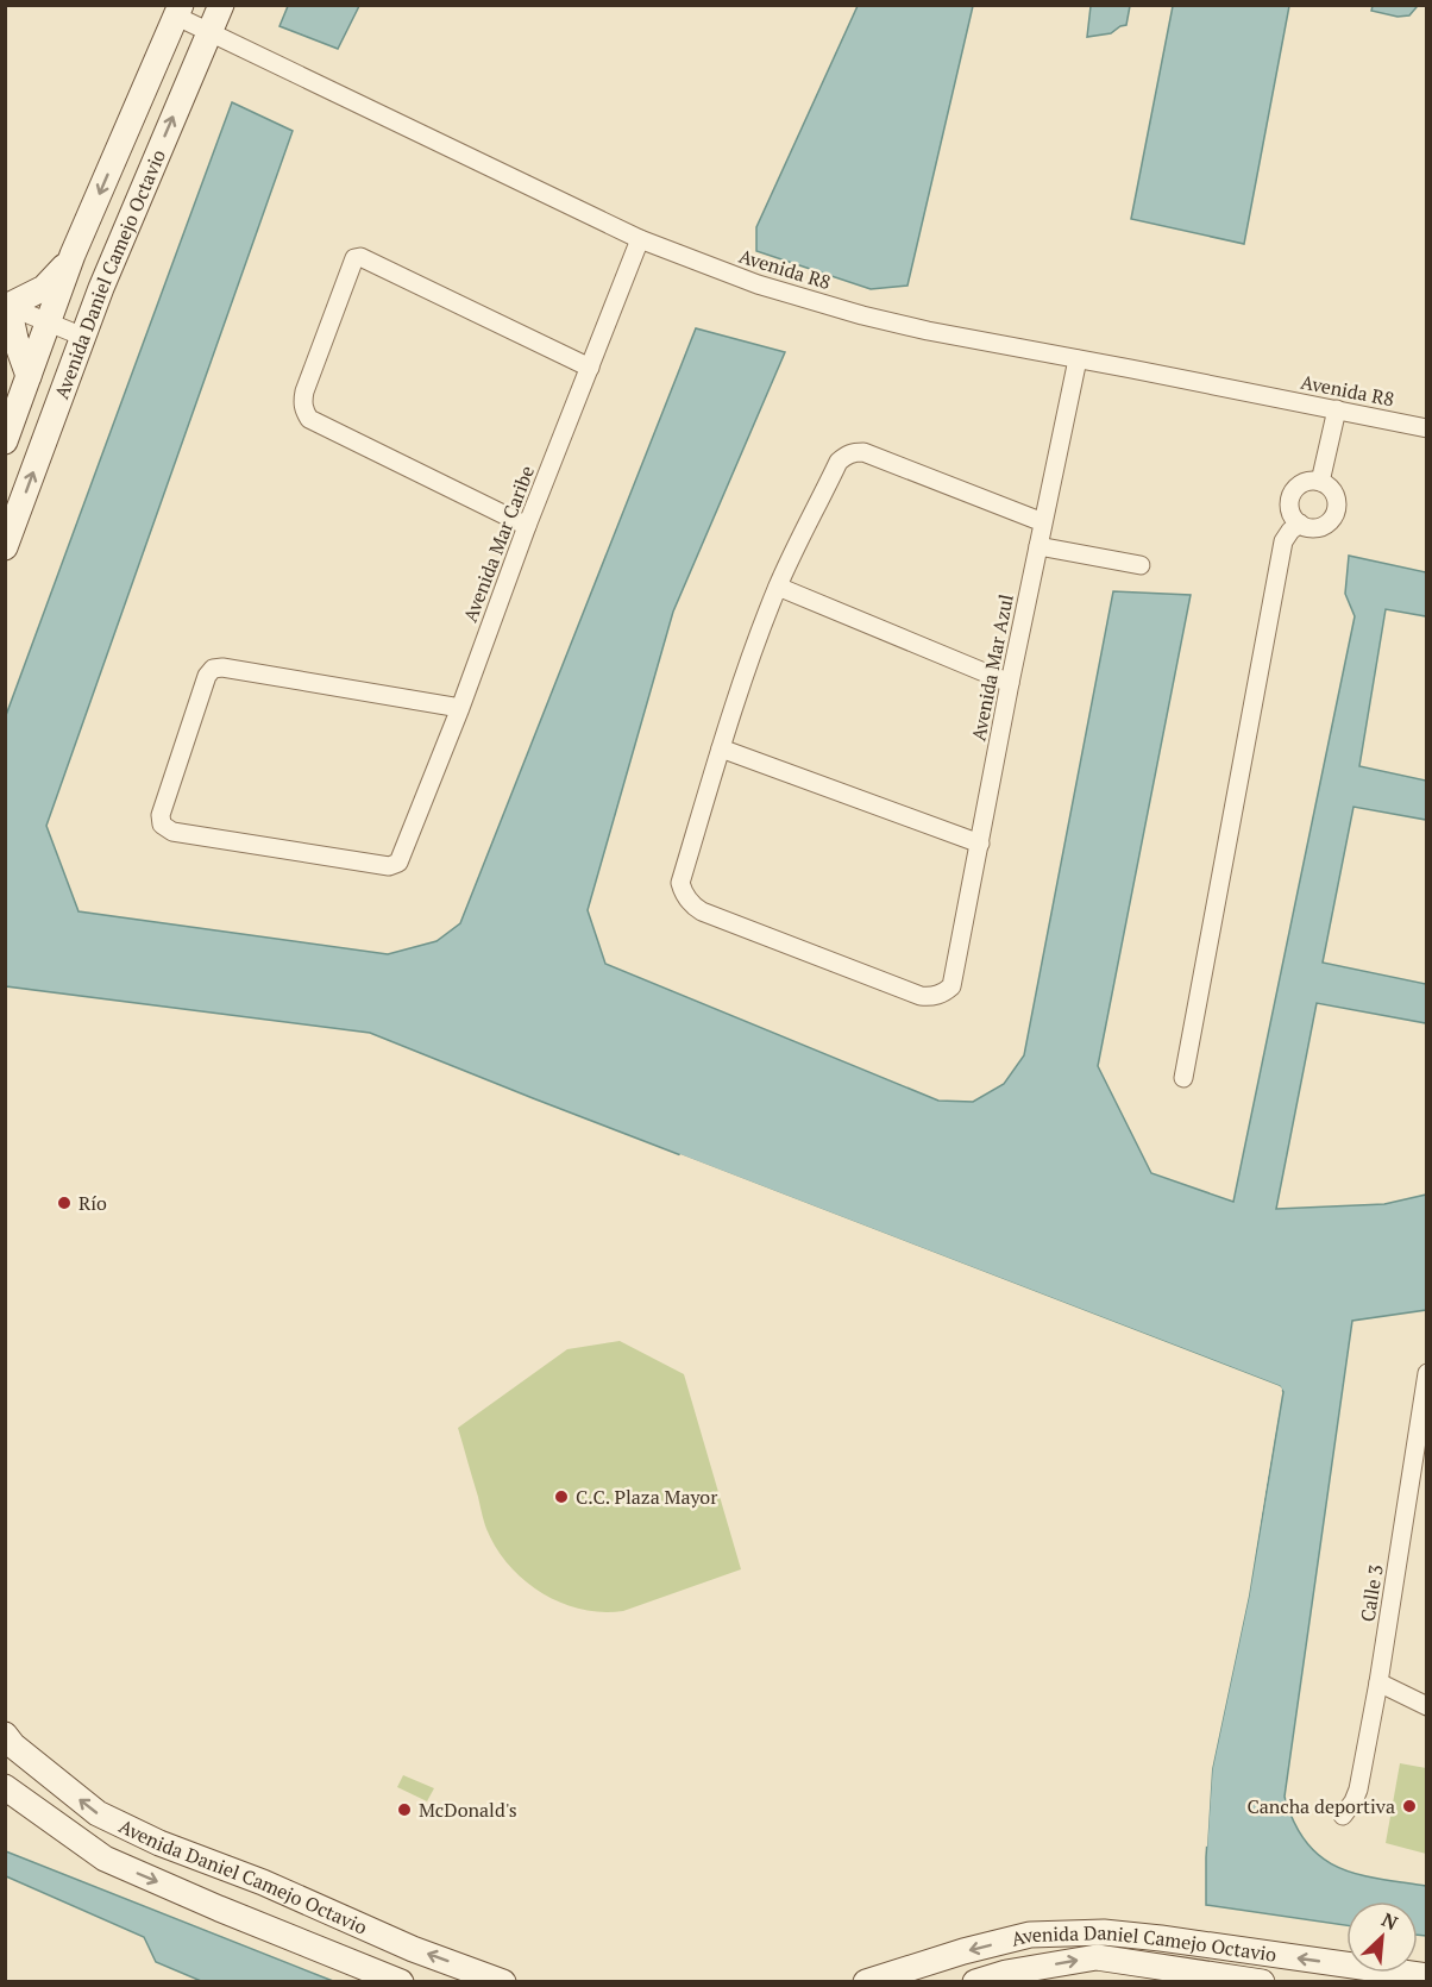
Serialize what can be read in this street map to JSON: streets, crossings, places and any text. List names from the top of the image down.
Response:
{
  "streets": {
    "street": [
      "Avenida R8",
      "Avenida Daniel Camejo Octavio",
      "Avenida Mar Caribe",
      "Avenida Mar Azul",
      "Calle 3"
    ]
  },
  "crossings": [
    ["Avenida R8", "Avenida Daniel Camejo Octavio"],
    ["Avenida R8", "Avenida Mar Caribe"],
    ["Avenida R8", "Avenida Mar Azul"]
  ],
  "places": [
    "Río",
    "C.C. Plaza Mayor",
    "Cancha deportiva",
    "McDonald's"
  ],
  "north": "top right"
}
